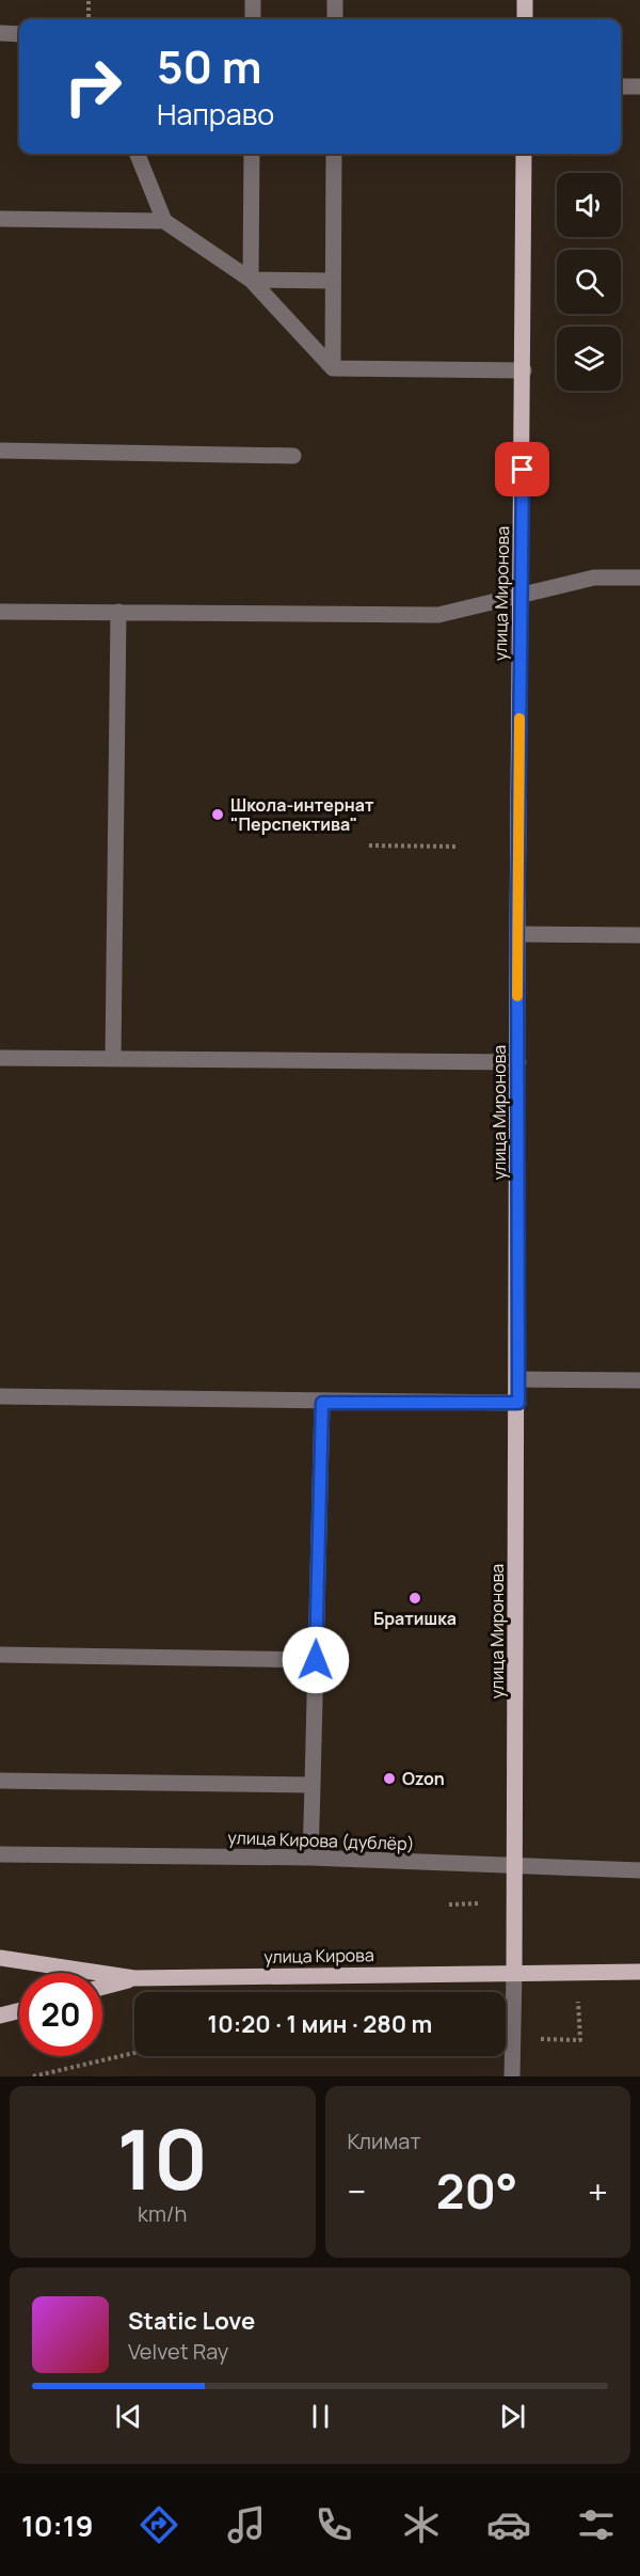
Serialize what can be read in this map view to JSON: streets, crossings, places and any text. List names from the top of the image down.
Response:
{
  "streets": {
    "main road": ["улица Миронова", "улица Кирова"],
    "street": ["улица Кирова (дублёр)"]
  },
  "crossings": [
    ["улица Миронова", "улица Кирова (дублёр)"],
    ["улица Миронова", "улица Кирова"]
  ],
  "places": ["Школа-интернат \"Перспектива\"", "Братишка", "Ozon"],
  "page": {
    "turn": ["50 m", "Направо"],
    "limit": "20",
    "trip": "10:20 · 1 мин · 280 m",
    "tile": [
      ["10", "km/h"],
      "Климат"
    ],
    "heat": ["−", "20°", "+"],
    "song": ["Static Love", "Velvet Ray"],
    "tabs": "10:19"
  }
}
